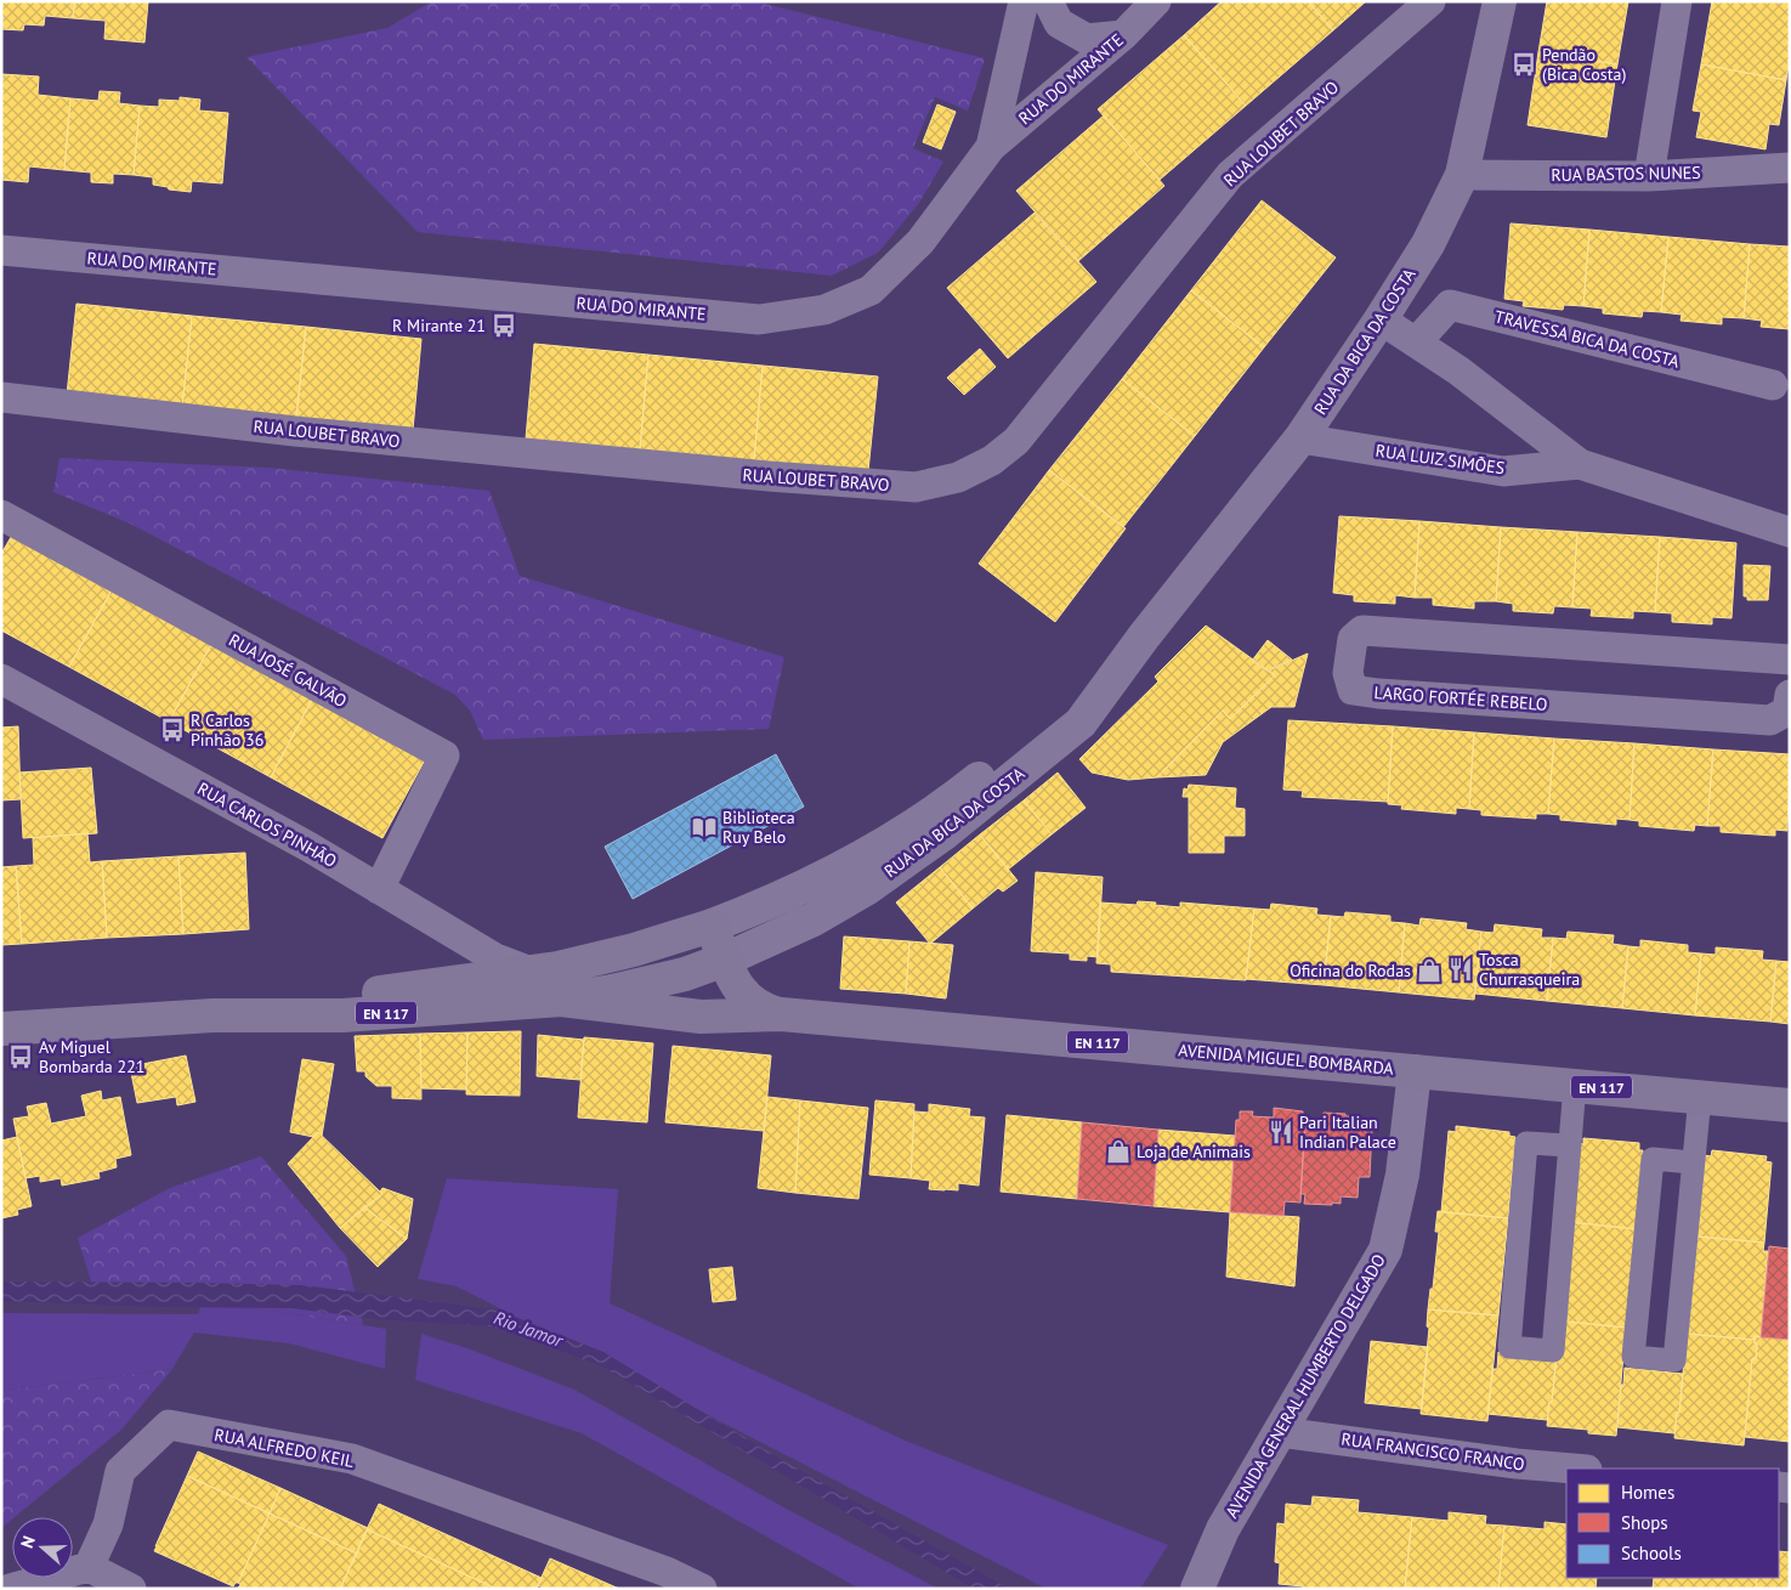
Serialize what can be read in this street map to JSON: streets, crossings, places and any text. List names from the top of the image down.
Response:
{
  "streets": {
    "main road": ["EN 117", "AVENIDA MIGUEL BOMBARDA"],
    "street": [
      "RUA DO MIRANTE",
      "RUA LOUBET BRAVO",
      "RUA BASTOS NUNES",
      "TRAVESSA BICA DA COSTA",
      "RUA DA BICA DA COSTA",
      "RUA LUIZ SIMÕES",
      "RUA JOSÉ GALVÃO",
      "LARGO FORTÉE REBELO",
      "RUA CARLOS PINHÃO",
      "AVENIDA GENERAL HUMBERTO DELGADO",
      "RUA ALFREDO KEIL",
      "RUA FRANCISCO FRANCO"
    ]
  },
  "crossings": [
    ["RUA BASTOS NUNES", "RUA DA BICA DA COSTA"],
    ["TRAVESSA BICA DA COSTA", "RUA LUIZ SIMÕES"],
    ["RUA DA BICA DA COSTA", "RUA LUIZ SIMÕES"],
    ["RUA DA BICA DA COSTA", "AVENIDA MIGUEL BOMBARDA"],
    ["RUA JOSÉ GALVÃO", "RUA CARLOS PINHÃO"],
    ["RUA CARLOS PINHÃO", "AVENIDA MIGUEL BOMBARDA"],
    ["AVENIDA MIGUEL BOMBARDA", "AVENIDA GENERAL HUMBERTO DELGADO"],
    ["AVENIDA GENERAL HUMBERTO DELGADO", "RUA FRANCISCO FRANCO"]
  ],
  "water": ["Rio Jamor"],
  "places": {
    "bus stop": [
      "Pendão (Bica Costa)",
      "R Mirante 21",
      "R Carlos Pinhão 36",
      "Av Miguel Bombarda 221"
    ],
    "library": ["Biblioteca Ruy Belo"],
    "restaurant": ["Tosca Churrasqueira", "Pari Italian Indian Palace"],
    "shop": ["Oficina do Rodas", "Loja de Animais"]
  },
  "legend": ["Homes", "Shops", "Schools"],
  "north": "left"
}
